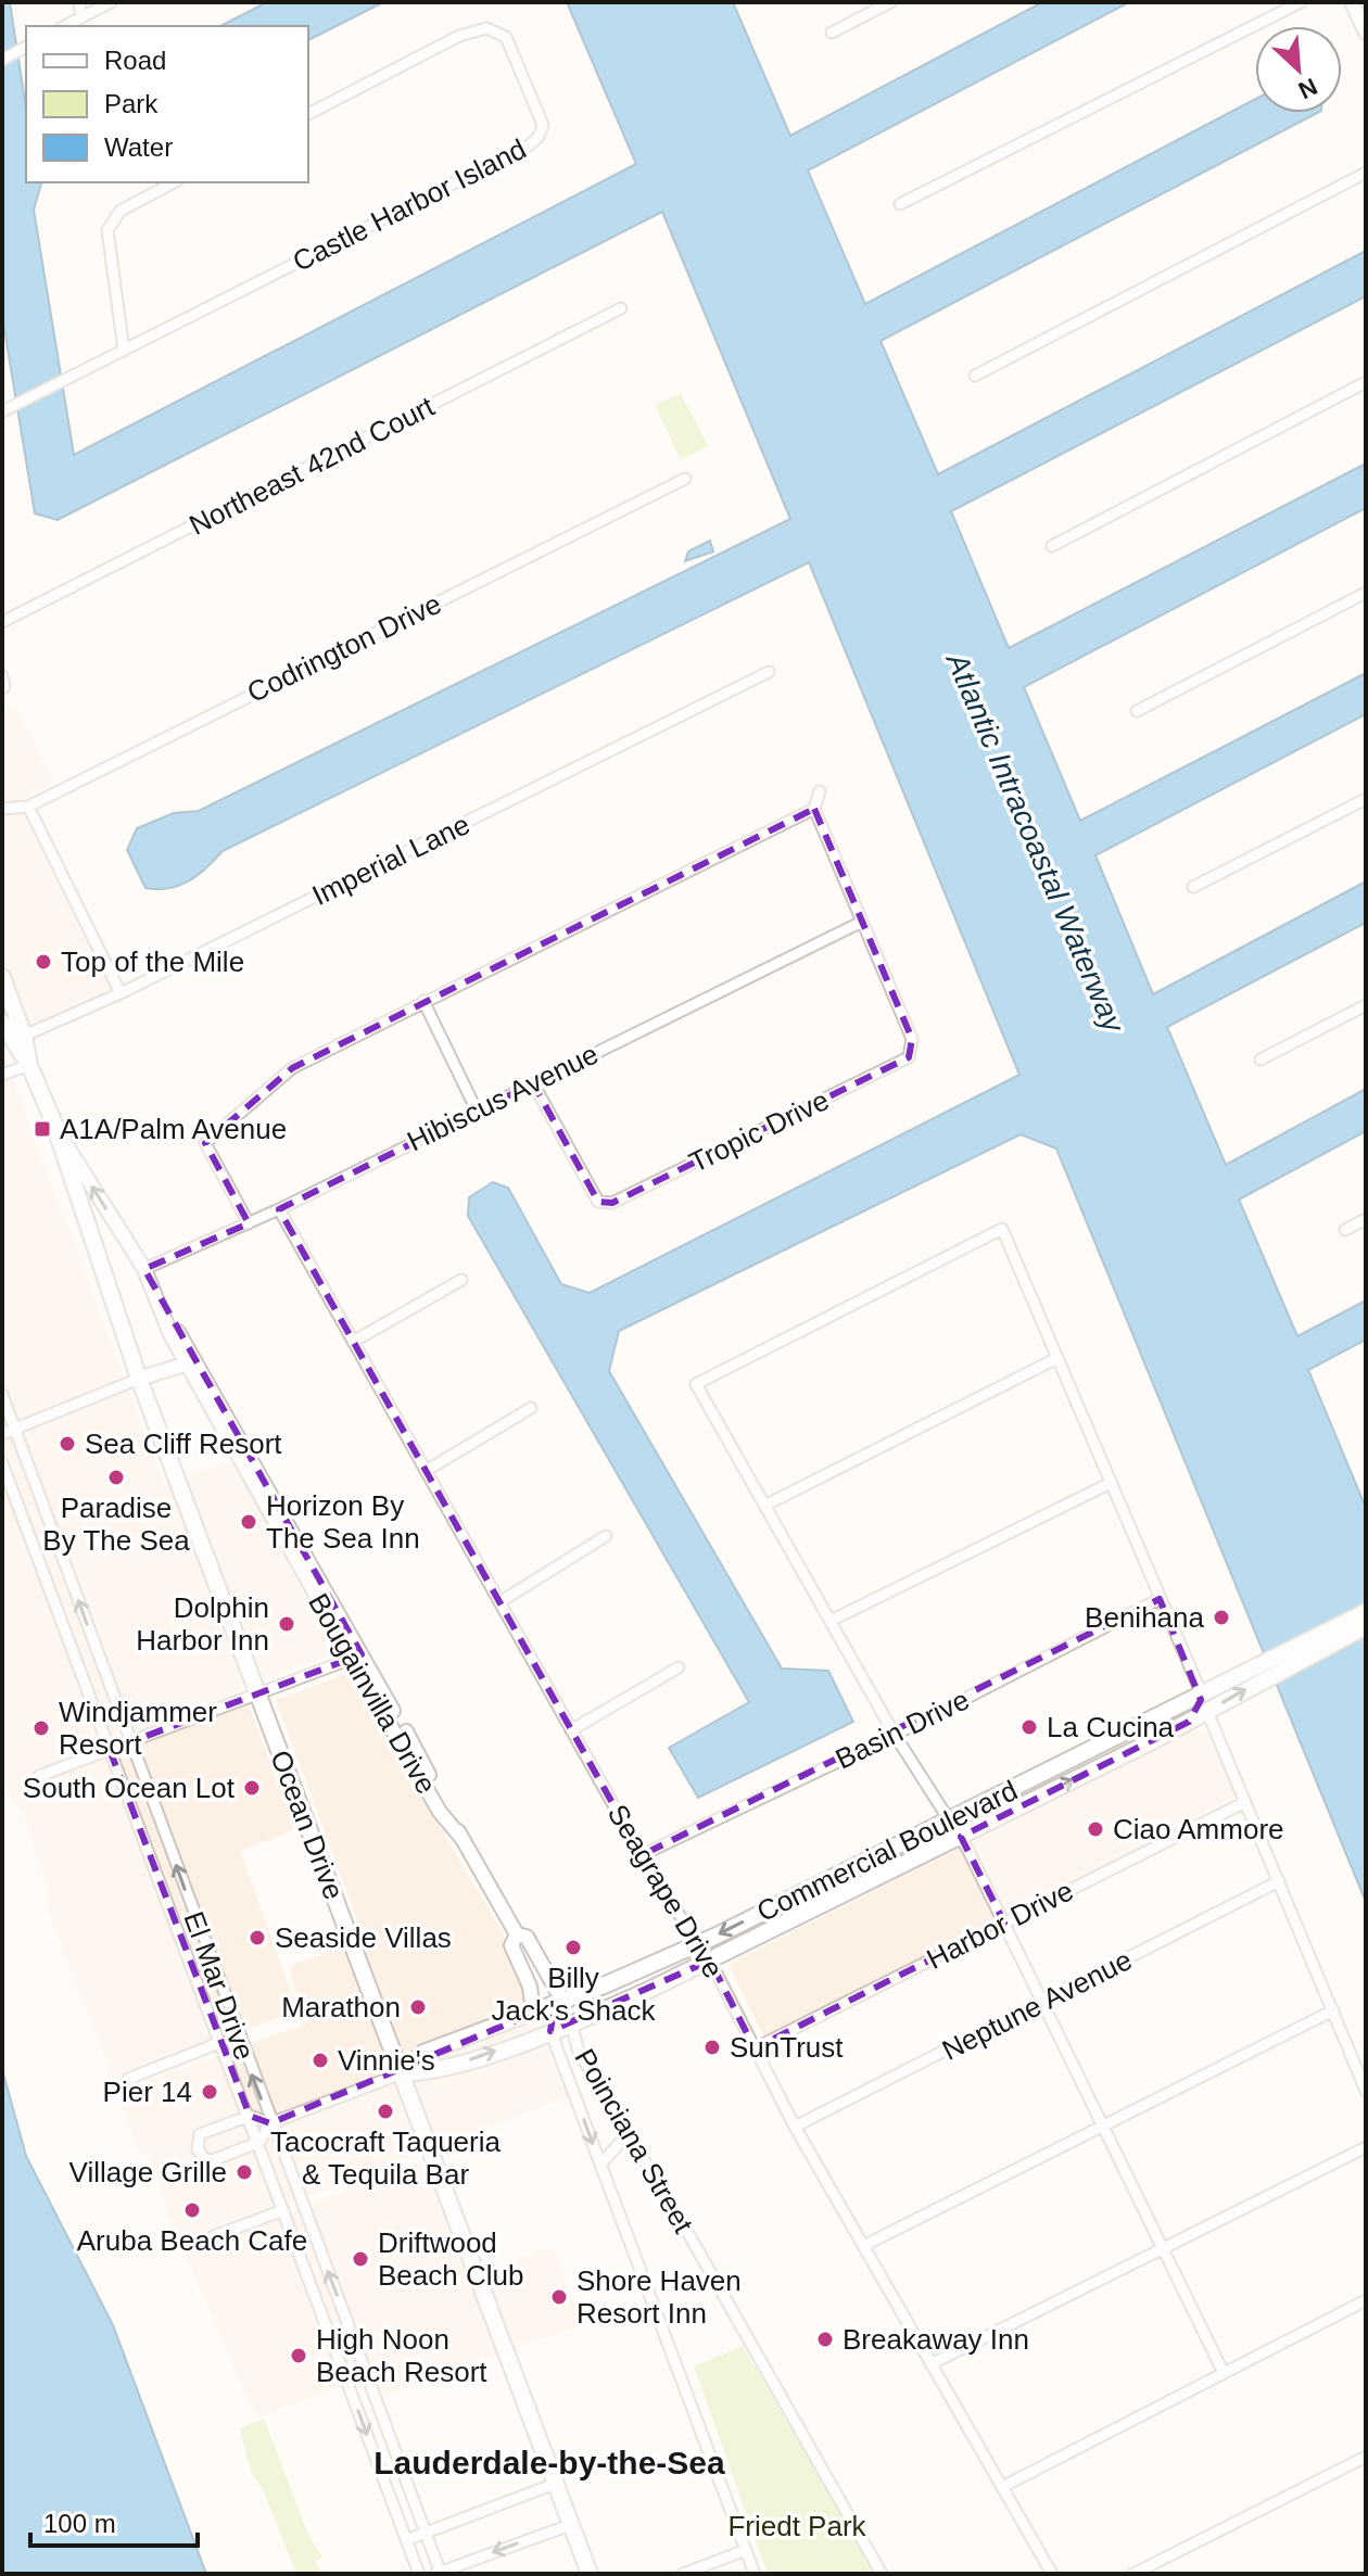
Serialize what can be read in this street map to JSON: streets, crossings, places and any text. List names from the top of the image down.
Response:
{
  "streets": {
    "main road": ["Ocean Drive", "Commercial Boulevard"],
    "street": [
      "Castle Harbor Island",
      "Northeast 42nd Court",
      "Codrington Drive",
      "Imperial Lane",
      "Hibiscus Avenue",
      "Tropic Drive",
      "Bougainvilla Drive",
      "Basin Drive",
      "Seagrape Drive",
      "Harbor Drive",
      "El Mar Drive",
      "Neptune Avenue",
      "Poinciana Street"
    ]
  },
  "crossings": [
    ["Imperial Lane", "Ocean Drive"],
    ["Hibiscus Avenue", "Tropic Drive"],
    ["Hibiscus Avenue", "Bougainvilla Drive"],
    ["Hibiscus Avenue", "Seagrape Drive"],
    ["Bougainvilla Drive", "Ocean Drive"],
    ["Bougainvilla Drive", "Commercial Boulevard"],
    ["Basin Drive", "Seagrape Drive"],
    ["Ocean Drive", "Commercial Boulevard"],
    ["Commercial Boulevard", "Seagrape Drive"],
    ["Commercial Boulevard", "El Mar Drive"],
    ["Commercial Boulevard", "Poinciana Street"],
    ["Seagrape Drive", "Harbor Drive"],
    ["Seagrape Drive", "Neptune Avenue"]
  ],
  "districts": ["Lauderdale-by-the-Sea"],
  "water": ["Atlantic Intracoastal Waterway"],
  "parks": ["Friedt Park"],
  "places": {
    "other": [
      "Top of the Mile",
      "Sea Cliff Resort",
      "Paradise By The Sea",
      "Horizon By The Sea Inn",
      "Benihana",
      "Dolphin Harbor Inn",
      "La Cucina",
      "Windjammer Resort",
      "South Ocean Lot",
      "Ciao Ammore",
      "Seaside Villas",
      "Billy Jack's Shack",
      "Marathon",
      "SunTrust",
      "Vinnie's",
      "Pier 14",
      "Tacocraft Taqueria & Tequila Bar",
      "Village Grille",
      "Aruba Beach Cafe",
      "Driftwood Beach Club",
      "Shore Haven Resort Inn",
      "Breakaway Inn",
      "High Noon Beach Resort"
    ],
    "transit": ["A1A/Palm Avenue"]
  },
  "legend": ["Road", "Park", "Water"],
  "scale_bar": "100 m",
  "north": "bottom right"
}
